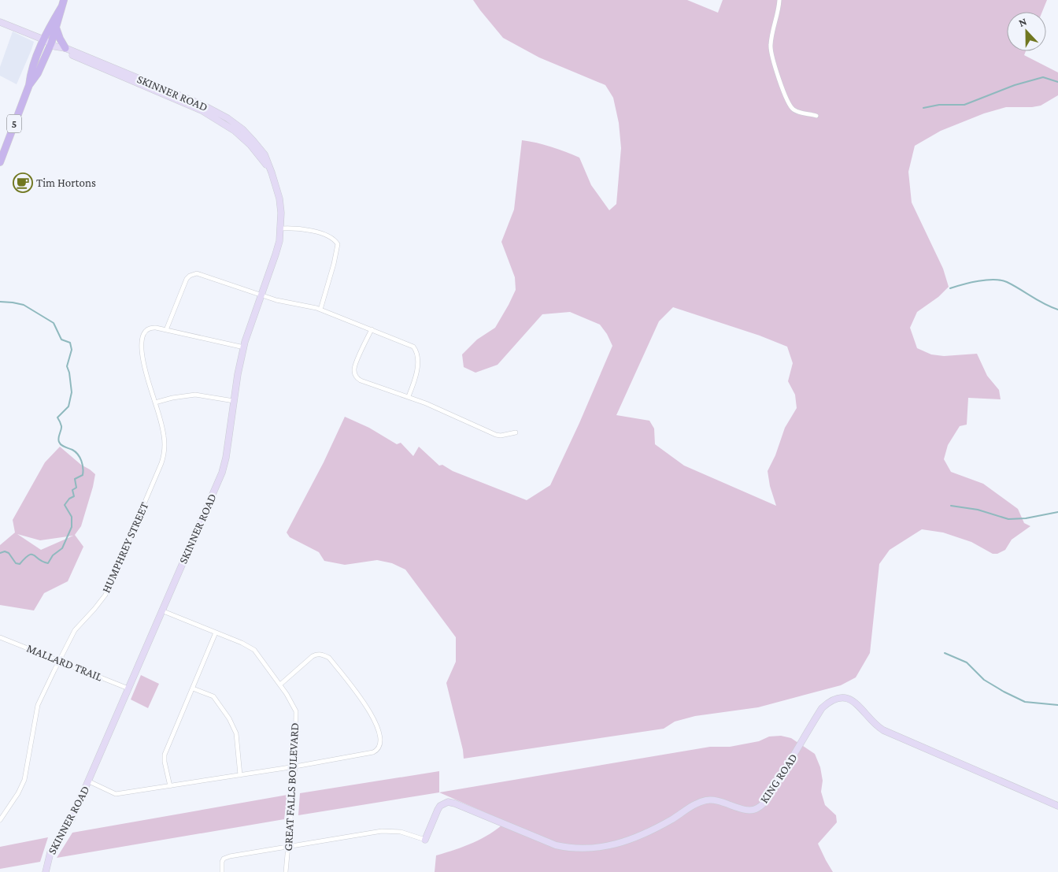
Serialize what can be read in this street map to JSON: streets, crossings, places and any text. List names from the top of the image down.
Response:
{
  "streets": {
    "main road": ["5"],
    "street": [
      "SKINNER ROAD",
      "HUMPHREY STREET",
      "MALLARD TRAIL",
      "KING ROAD",
      "GREAT FALLS BOULEVARD"
    ]
  },
  "crossings": [
    ["SKINNER ROAD", "5"],
    ["SKINNER ROAD", "MALLARD TRAIL"],
    ["SKINNER ROAD", "GREAT FALLS BOULEVARD"],
    ["HUMPHREY STREET", "MALLARD TRAIL"]
  ],
  "places": {
    "cafe": ["Tim Hortons"]
  },
  "north": "top"
}
